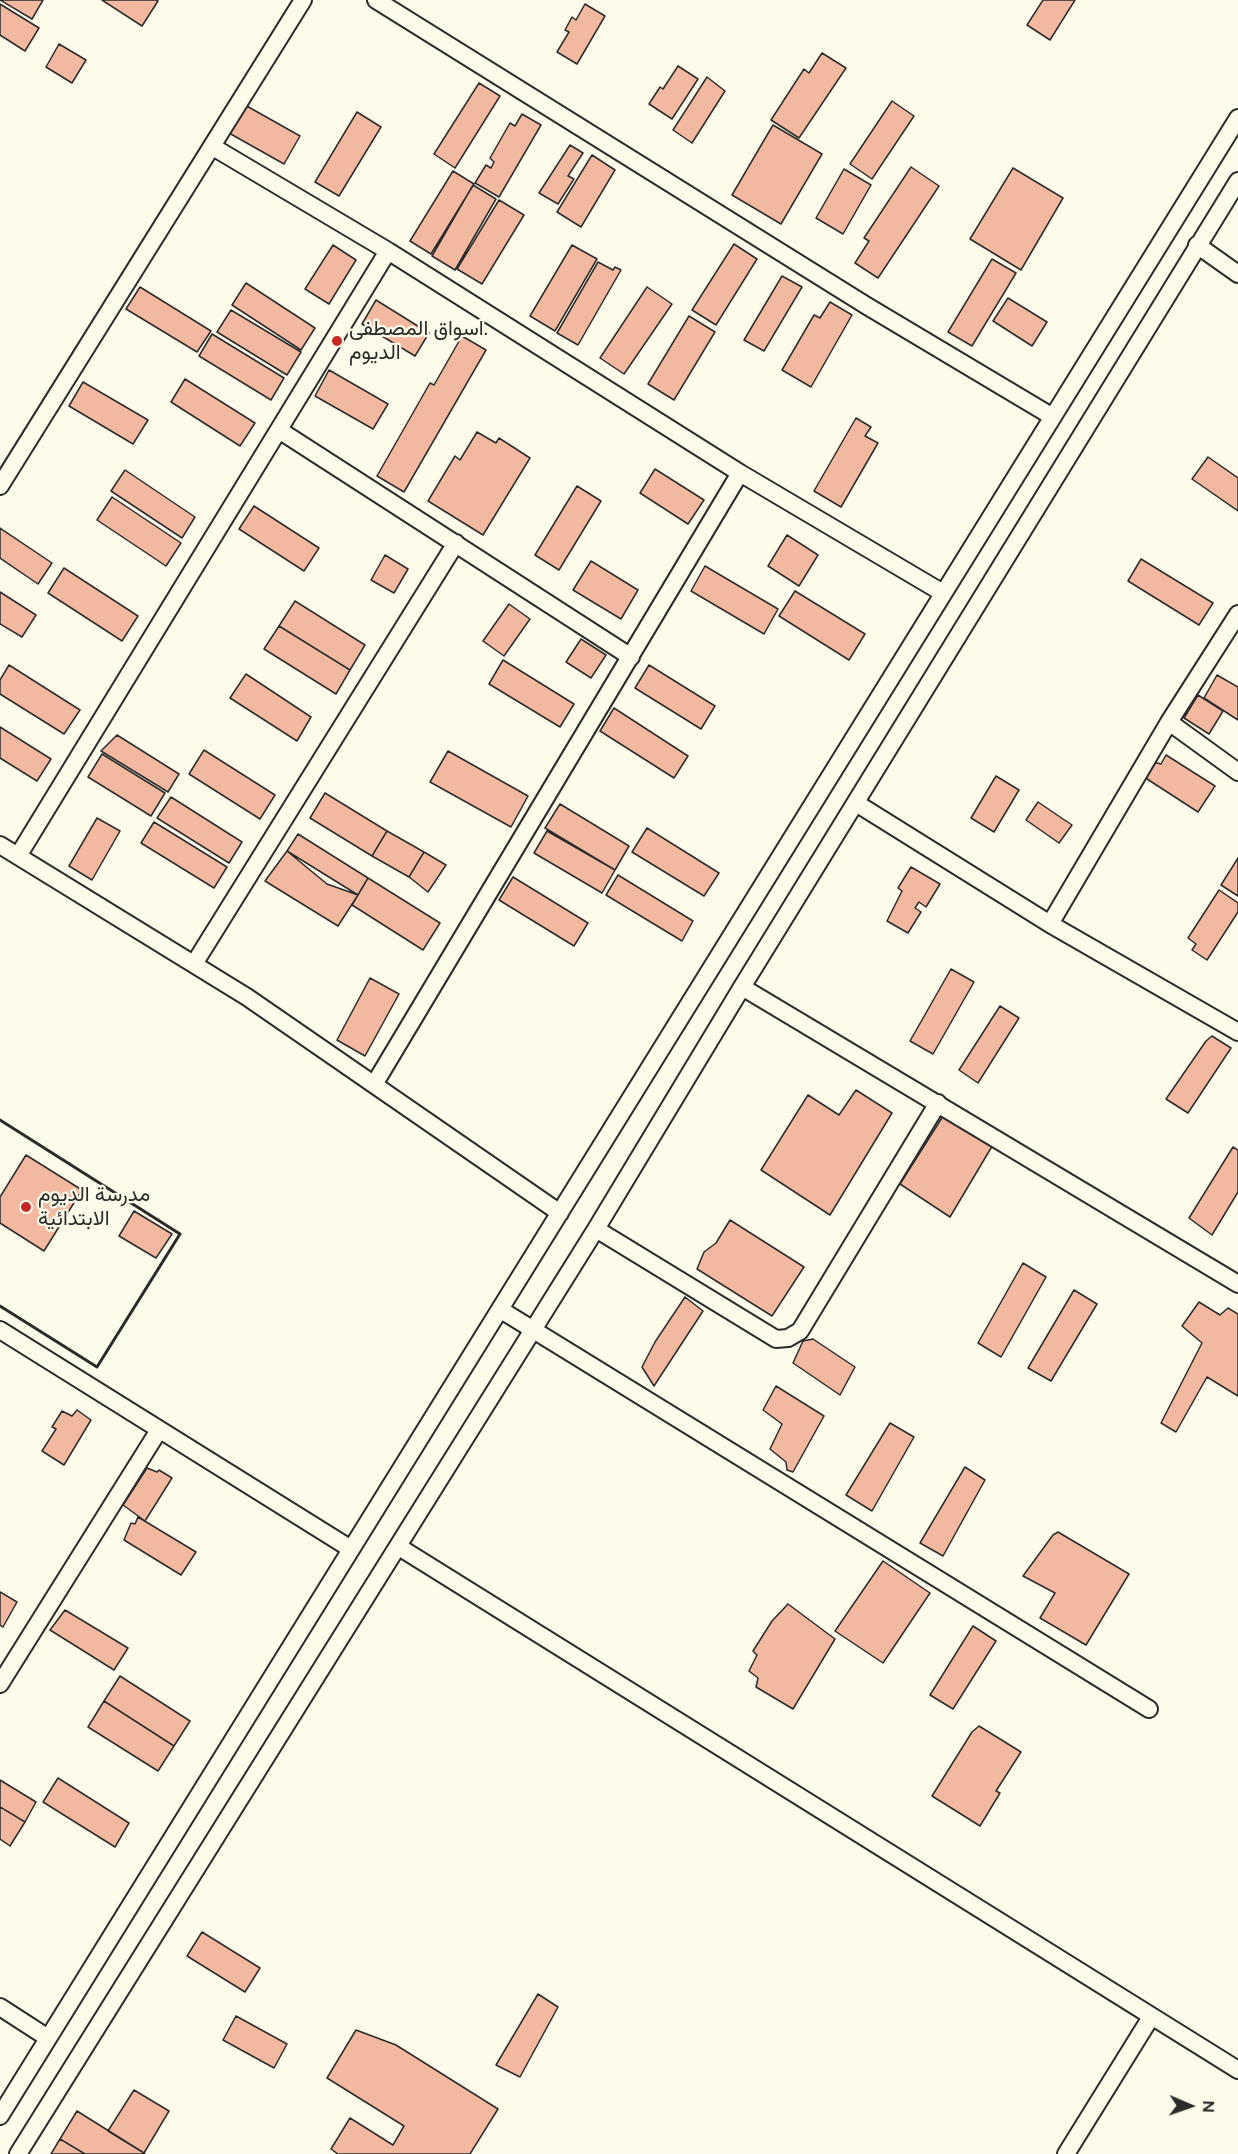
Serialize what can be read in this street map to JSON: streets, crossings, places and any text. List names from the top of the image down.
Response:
{
  "places": ["اسواق المصطفى. الديوم", "مدرسة الديوم الابتدائية"],
  "north": "right"
}
